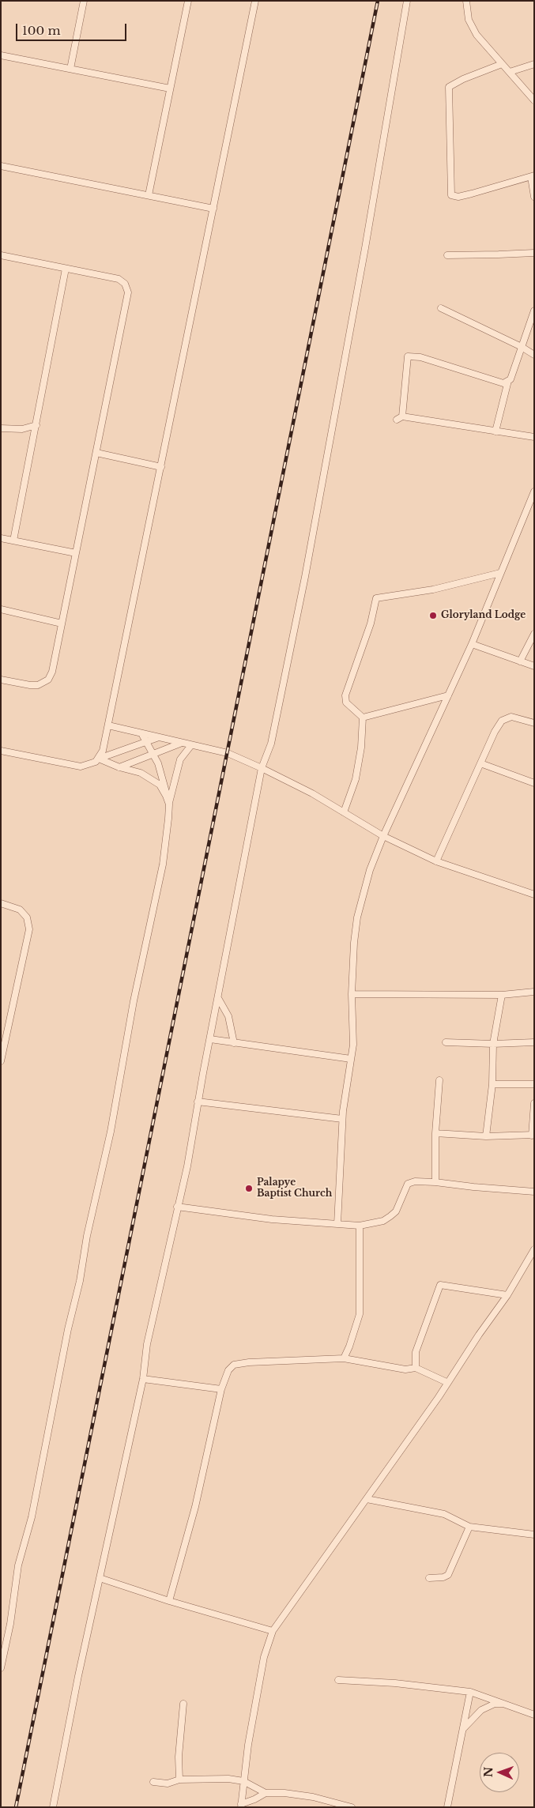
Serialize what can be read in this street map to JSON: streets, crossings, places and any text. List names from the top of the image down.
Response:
{
  "places": ["Gloryland Lodge", "Palapye Baptist Church"],
  "scale_bar": "100 m",
  "north": "left"
}
